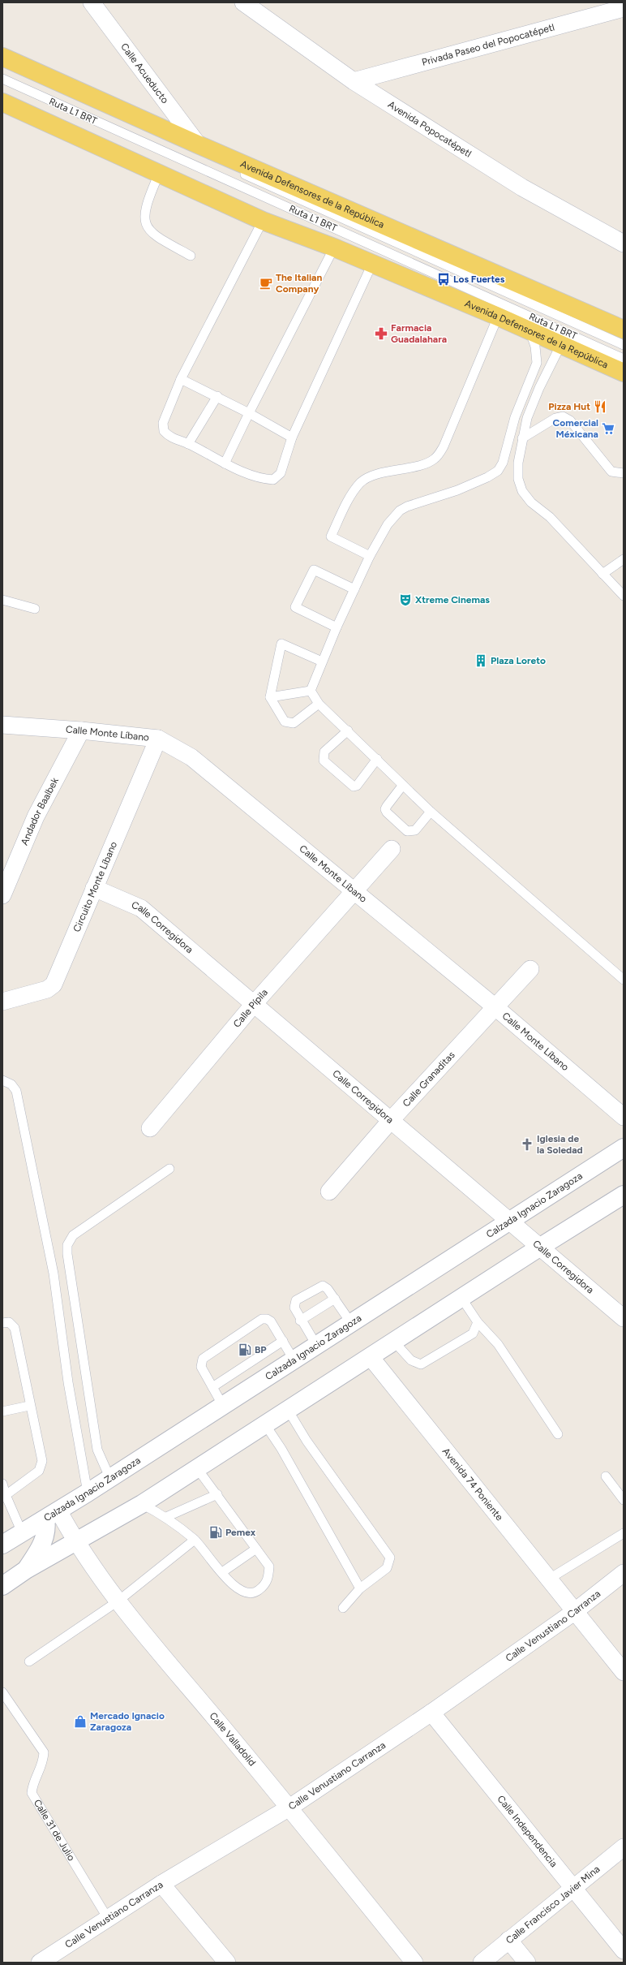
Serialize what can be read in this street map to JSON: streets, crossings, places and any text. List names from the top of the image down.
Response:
{
  "streets": {
    "main road": ["Avenida Defensores de la República", "Calzada Ignacio Zaragoza"],
    "street": [
      "Privada Paseo del Popocatépetl",
      "Calle Acueducto",
      "Avenida Popocatépetl",
      "Calle Monte Líbano",
      "Andador Baalbek",
      "Circuito Monte Líbano",
      "Calle Corregidora",
      "Calle Pípila",
      "Calle Granaditas",
      "Avenida 74 Poniente",
      "Calle Venustiano Carranza",
      "Calle Valladolid",
      "Calle Independencia",
      "Calle Francisco Javier Mina"
    ],
    "lane": ["Ruta L1 BRT", "Calle 31 de Julio"]
  },
  "crossings": [
    ["Privada Paseo del Popocatépetl", "Avenida Popocatépetl"],
    ["Calle Acueducto", "Avenida Defensores de la República"],
    ["Calle Monte Líbano", "Andador Baalbek"],
    ["Calle Monte Líbano", "Circuito Monte Líbano"],
    ["Calle Monte Líbano", "Calle Pípila"],
    ["Calle Monte Líbano", "Calle Granaditas"],
    ["Circuito Monte Líbano", "Calle Corregidora"],
    ["Calle Corregidora", "Calle Pípila"],
    ["Calle Corregidora", "Calle Granaditas"],
    ["Calle Corregidora", "Calzada Ignacio Zaragoza"],
    ["Calzada Ignacio Zaragoza", "Calle Valladolid"],
    ["Avenida 74 Poniente", "Calle Venustiano Carranza"],
    ["Calle Venustiano Carranza", "Calle Valladolid"],
    ["Calle Venustiano Carranza", "Calle 31 de Julio"],
    ["Calle Venustiano Carranza", "Calle Independencia"],
    ["Calle Independencia", "Calle Francisco Javier Mina"]
  ],
  "places": {
    "bus stop": ["Los Fuertes"],
    "cafe": ["The Italian Company"],
    "pharmacy": ["Farmacia Guadalahara"],
    "restaurant": ["Pizza Hut"],
    "supermarket": ["Comercial Méxicana"],
    "theatre": ["Xtreme Cinemas"],
    "building": ["Plaza Loreto"],
    "church": ["Iglesia de la Soledad"],
    "fuel station": ["BP", "Pemex"],
    "shop": ["Mercado Ignacio Zaragoza"]
  }
}
